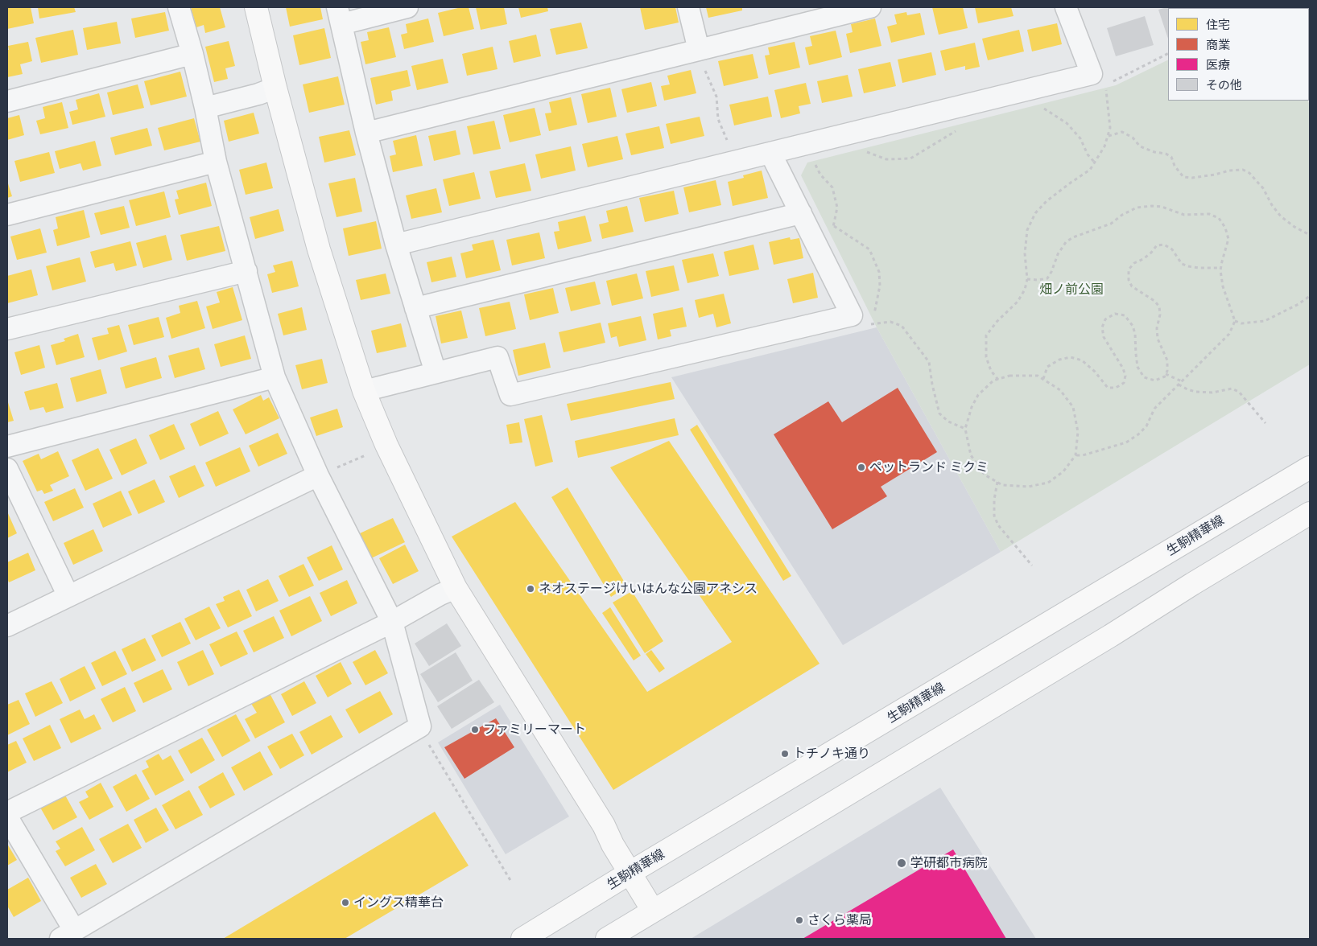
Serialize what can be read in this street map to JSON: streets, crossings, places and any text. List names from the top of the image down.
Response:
{
  "streets": {
    "main road": ["生駒精華線"]
  },
  "parks": ["畑ノ前公園"],
  "places": [
    "ペットランド ミクミ",
    "ネオステージけいはんな公園アネシス",
    "ファミリーマート",
    "トチノキ通り",
    "学研都市病院",
    "イングス精華台",
    "さくら薬局"
  ],
  "legend": [
    "住宅",
    "商業",
    "医療",
    "その他"
  ]
}
